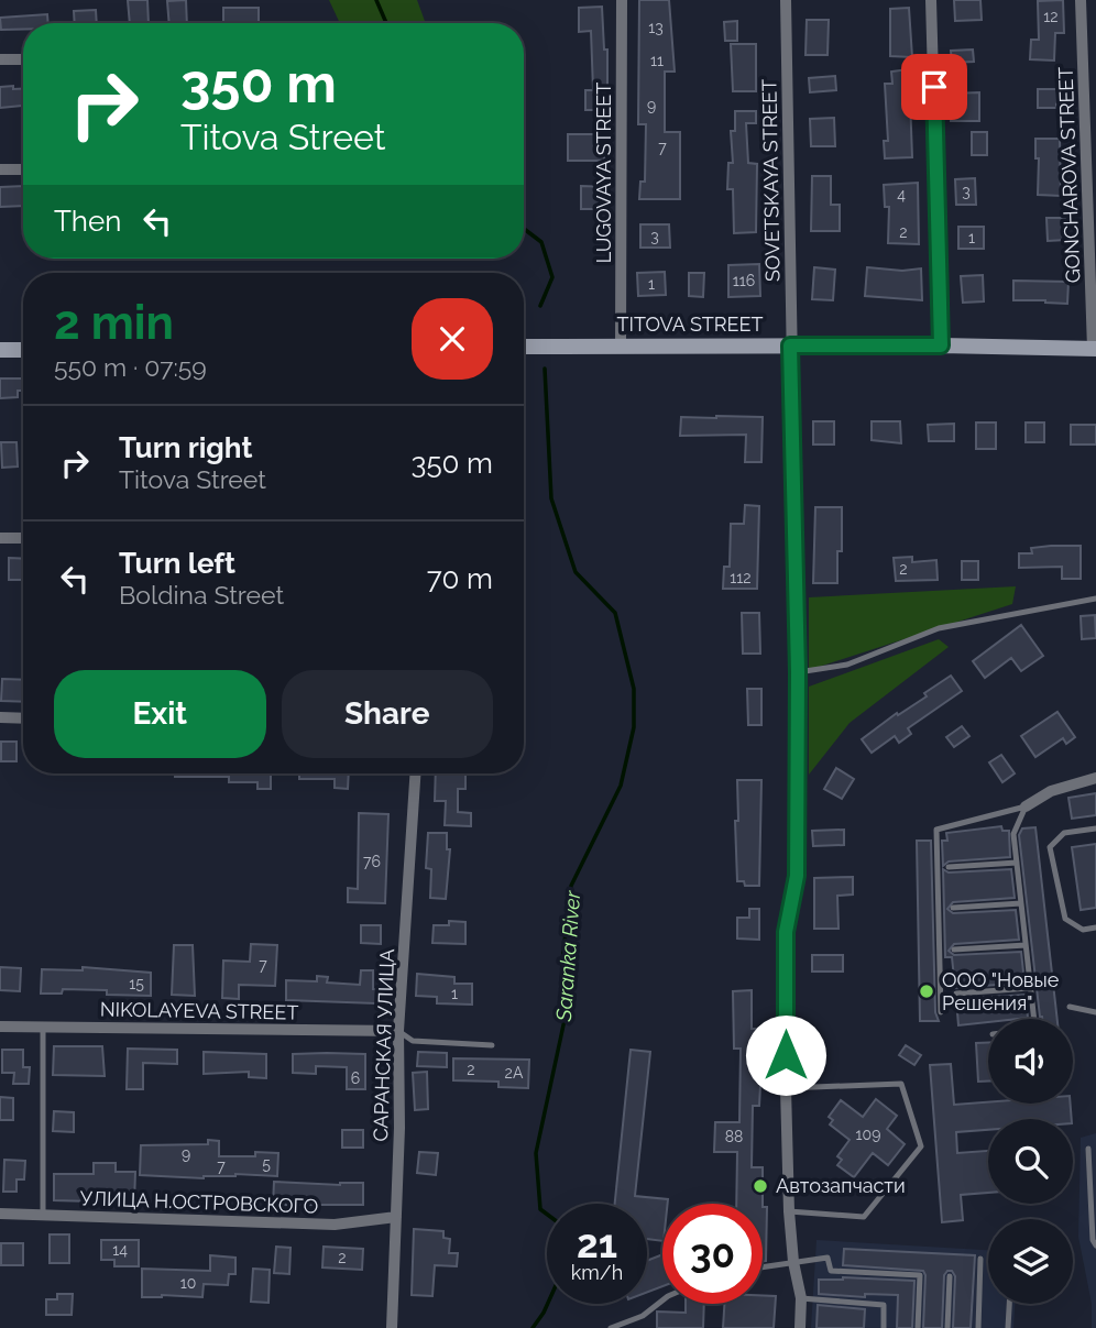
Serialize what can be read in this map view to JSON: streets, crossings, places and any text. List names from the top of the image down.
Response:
{
  "streets": {
    "main road": ["TITOVA STREET"],
    "street": [
      "LUGOVAYA STREET",
      "GONCHAROVA STREET",
      "SOVETSKAYA STREET",
      "NIKOLAYEVA STREET",
      "САРАНСКАЯ УЛИЦА",
      "УЛИЦА Н.ОСТРОВСКОГО"
    ]
  },
  "crossings": [
    ["LUGOVAYA STREET", "TITOVA STREET"],
    ["GONCHAROVA STREET", "TITOVA STREET"],
    ["SOVETSKAYA STREET", "TITOVA STREET"],
    ["NIKOLAYEVA STREET", "САРАНСКАЯ УЛИЦА"],
    ["САРАНСКАЯ УЛИЦА", "УЛИЦА Н.ОСТРОВСКОГО"]
  ],
  "water": ["Saranka River"],
  "places": ["ООО \"Новые Решения\"", "Автозапчасти"],
  "house_numbers": [
    "12",
    "13",
    "11",
    "9",
    "7",
    "3",
    "4",
    "2",
    "3",
    "1",
    "116",
    "1",
    "2",
    "112",
    "76",
    "7",
    "15",
    "1",
    "2",
    "2А",
    "6",
    "109",
    "88",
    "9",
    "5",
    "7",
    "14",
    "2",
    "10"
  ],
  "page": {
    "turn": ["350 m", "Titova Street"],
    "then": "Then",
    "heading": ["2 min", "550 m · 07:59"],
    "list": [
      {
        "name": "Turn right",
        "note": "Titova Street",
        "value": "350 m"
      },
      {
        "name": "Turn left",
        "note": "Boldina Street",
        "value": "70 m"
      }
    ],
    "buttons": ["Exit", "Share"],
    "speed": "21 km/h",
    "limit": "30"
  }
}
